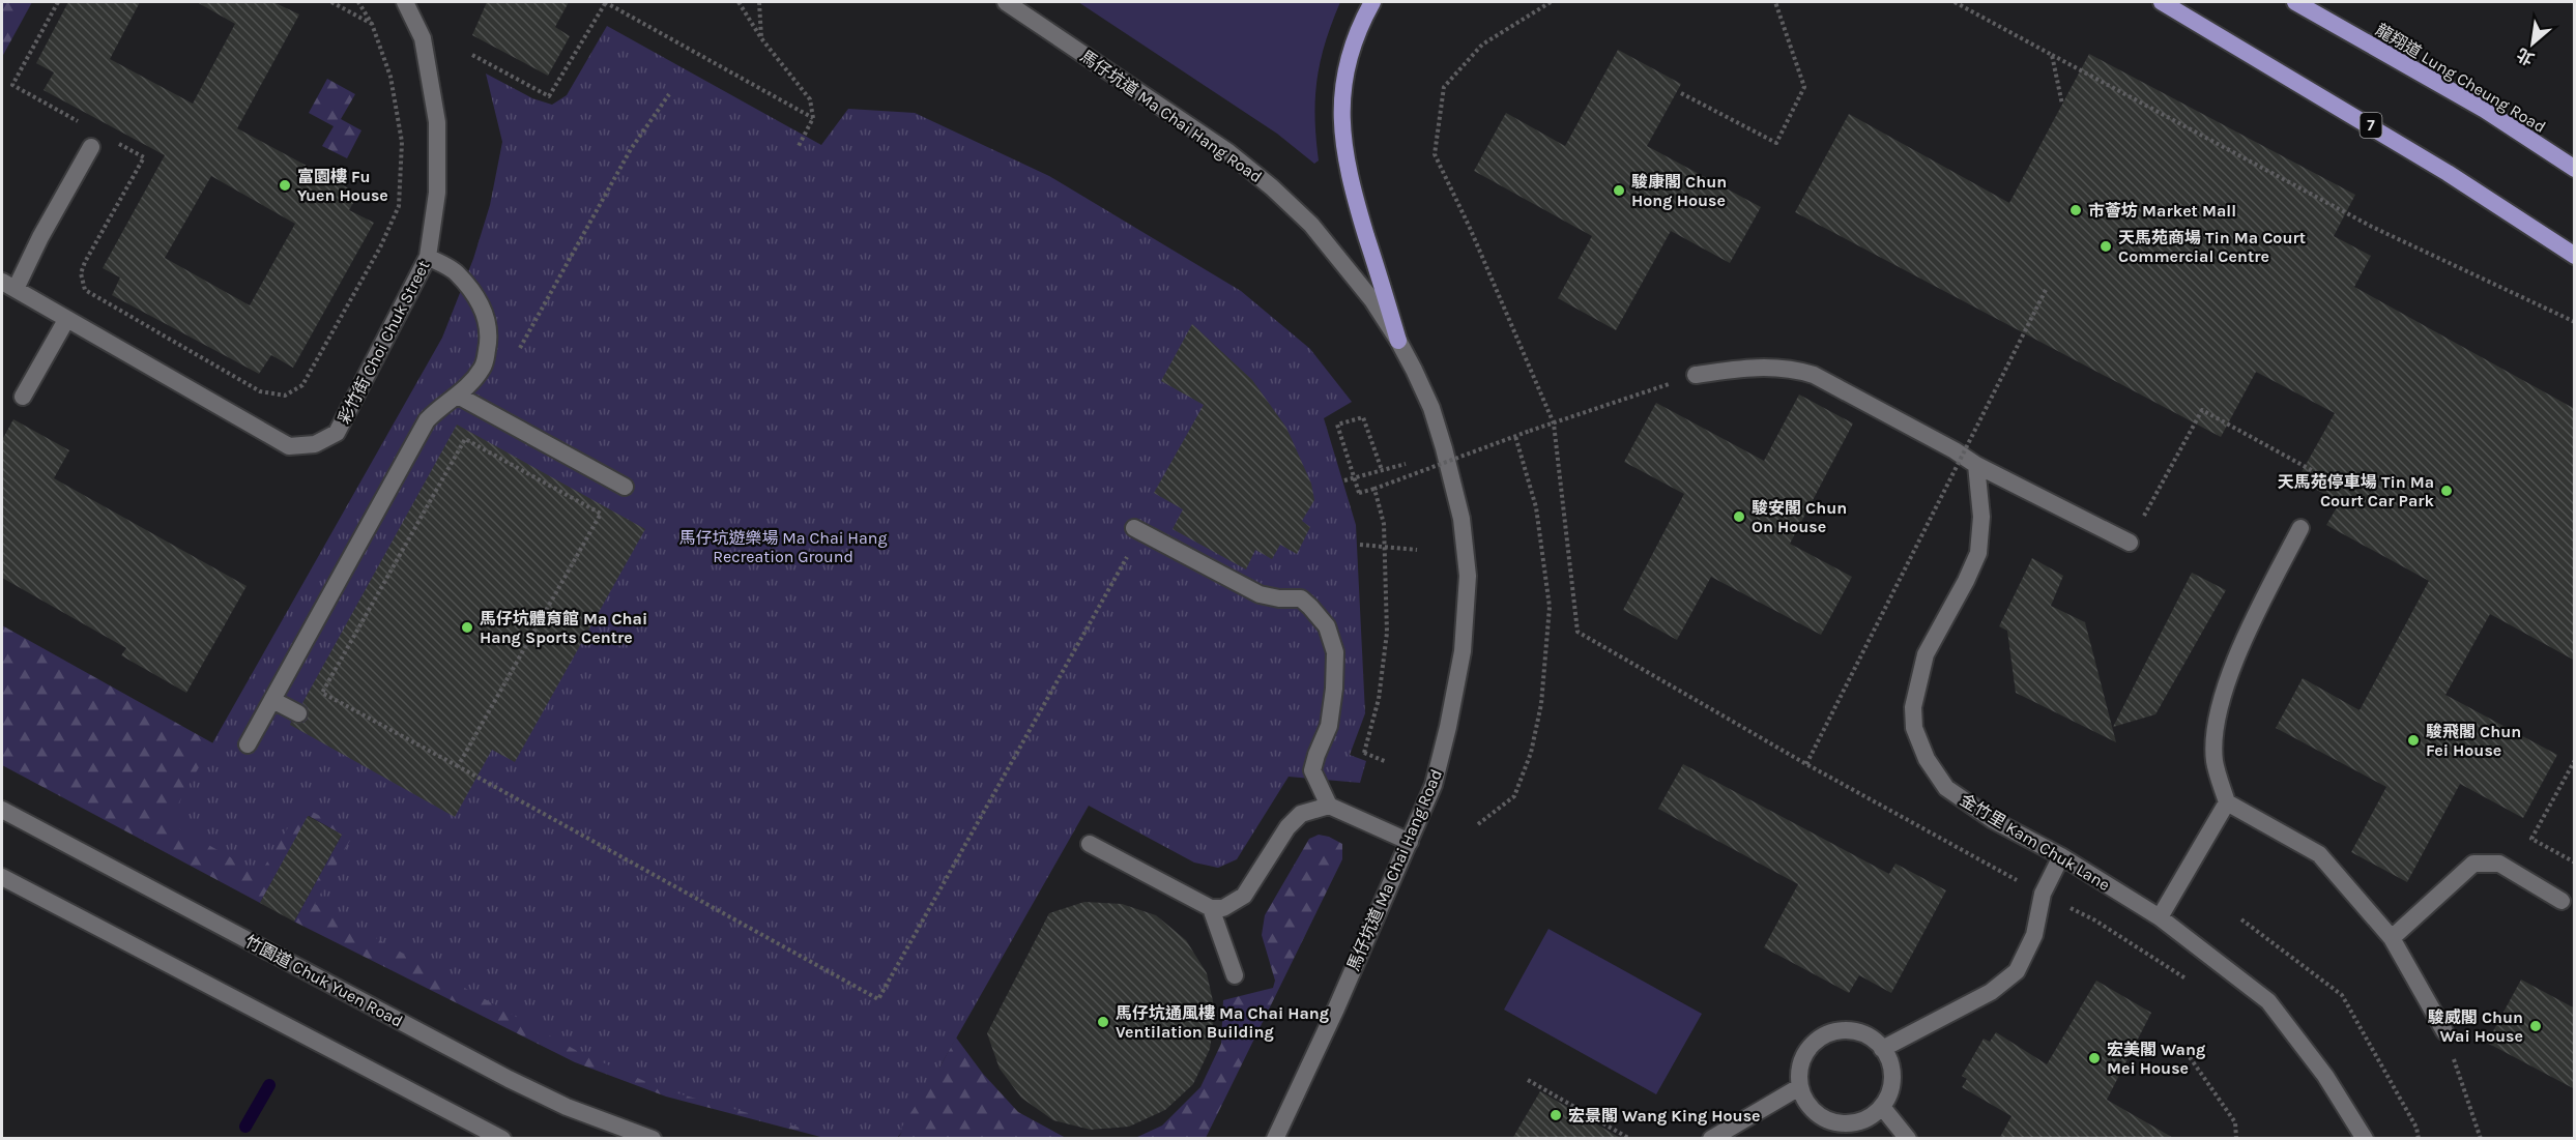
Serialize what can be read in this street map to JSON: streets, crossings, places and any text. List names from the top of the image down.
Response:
{
  "streets": {
    "highway": ["龍翔道 Lung Cheung Road", "7"],
    "main road": [
      "馬仔坑道 Ma Chai Hang Road",
      "彩竹街 Choi Chuk Street",
      "金竹里 Kam Chuk Lane",
      "竹園道 Chuk Yuen Road"
    ]
  },
  "parks": ["馬仔坑遊樂場 Ma Chai Hang Recreation Ground"],
  "places": [
    "富園樓 Fu Yuen House",
    "駿康閣 Chun Hong House",
    "市薈坊 Market Mall",
    "天馬苑商場 Tin Ma Court Commercial Centre",
    "天馬苑停車場 Tin Ma Court Car Park",
    "駿安閣 Chun On House",
    "馬仔坑體育館 Ma Chai Hang Sports Centre",
    "駿飛閣 Chun Fei House",
    "馬仔坑通風樓 Ma Chai Hang Ventilation Building",
    "駿威閣 Chun Wai House",
    "宏美閣 Wang Mei House",
    "宏景閣 Wang King House"
  ],
  "north": "bottom left"
}
